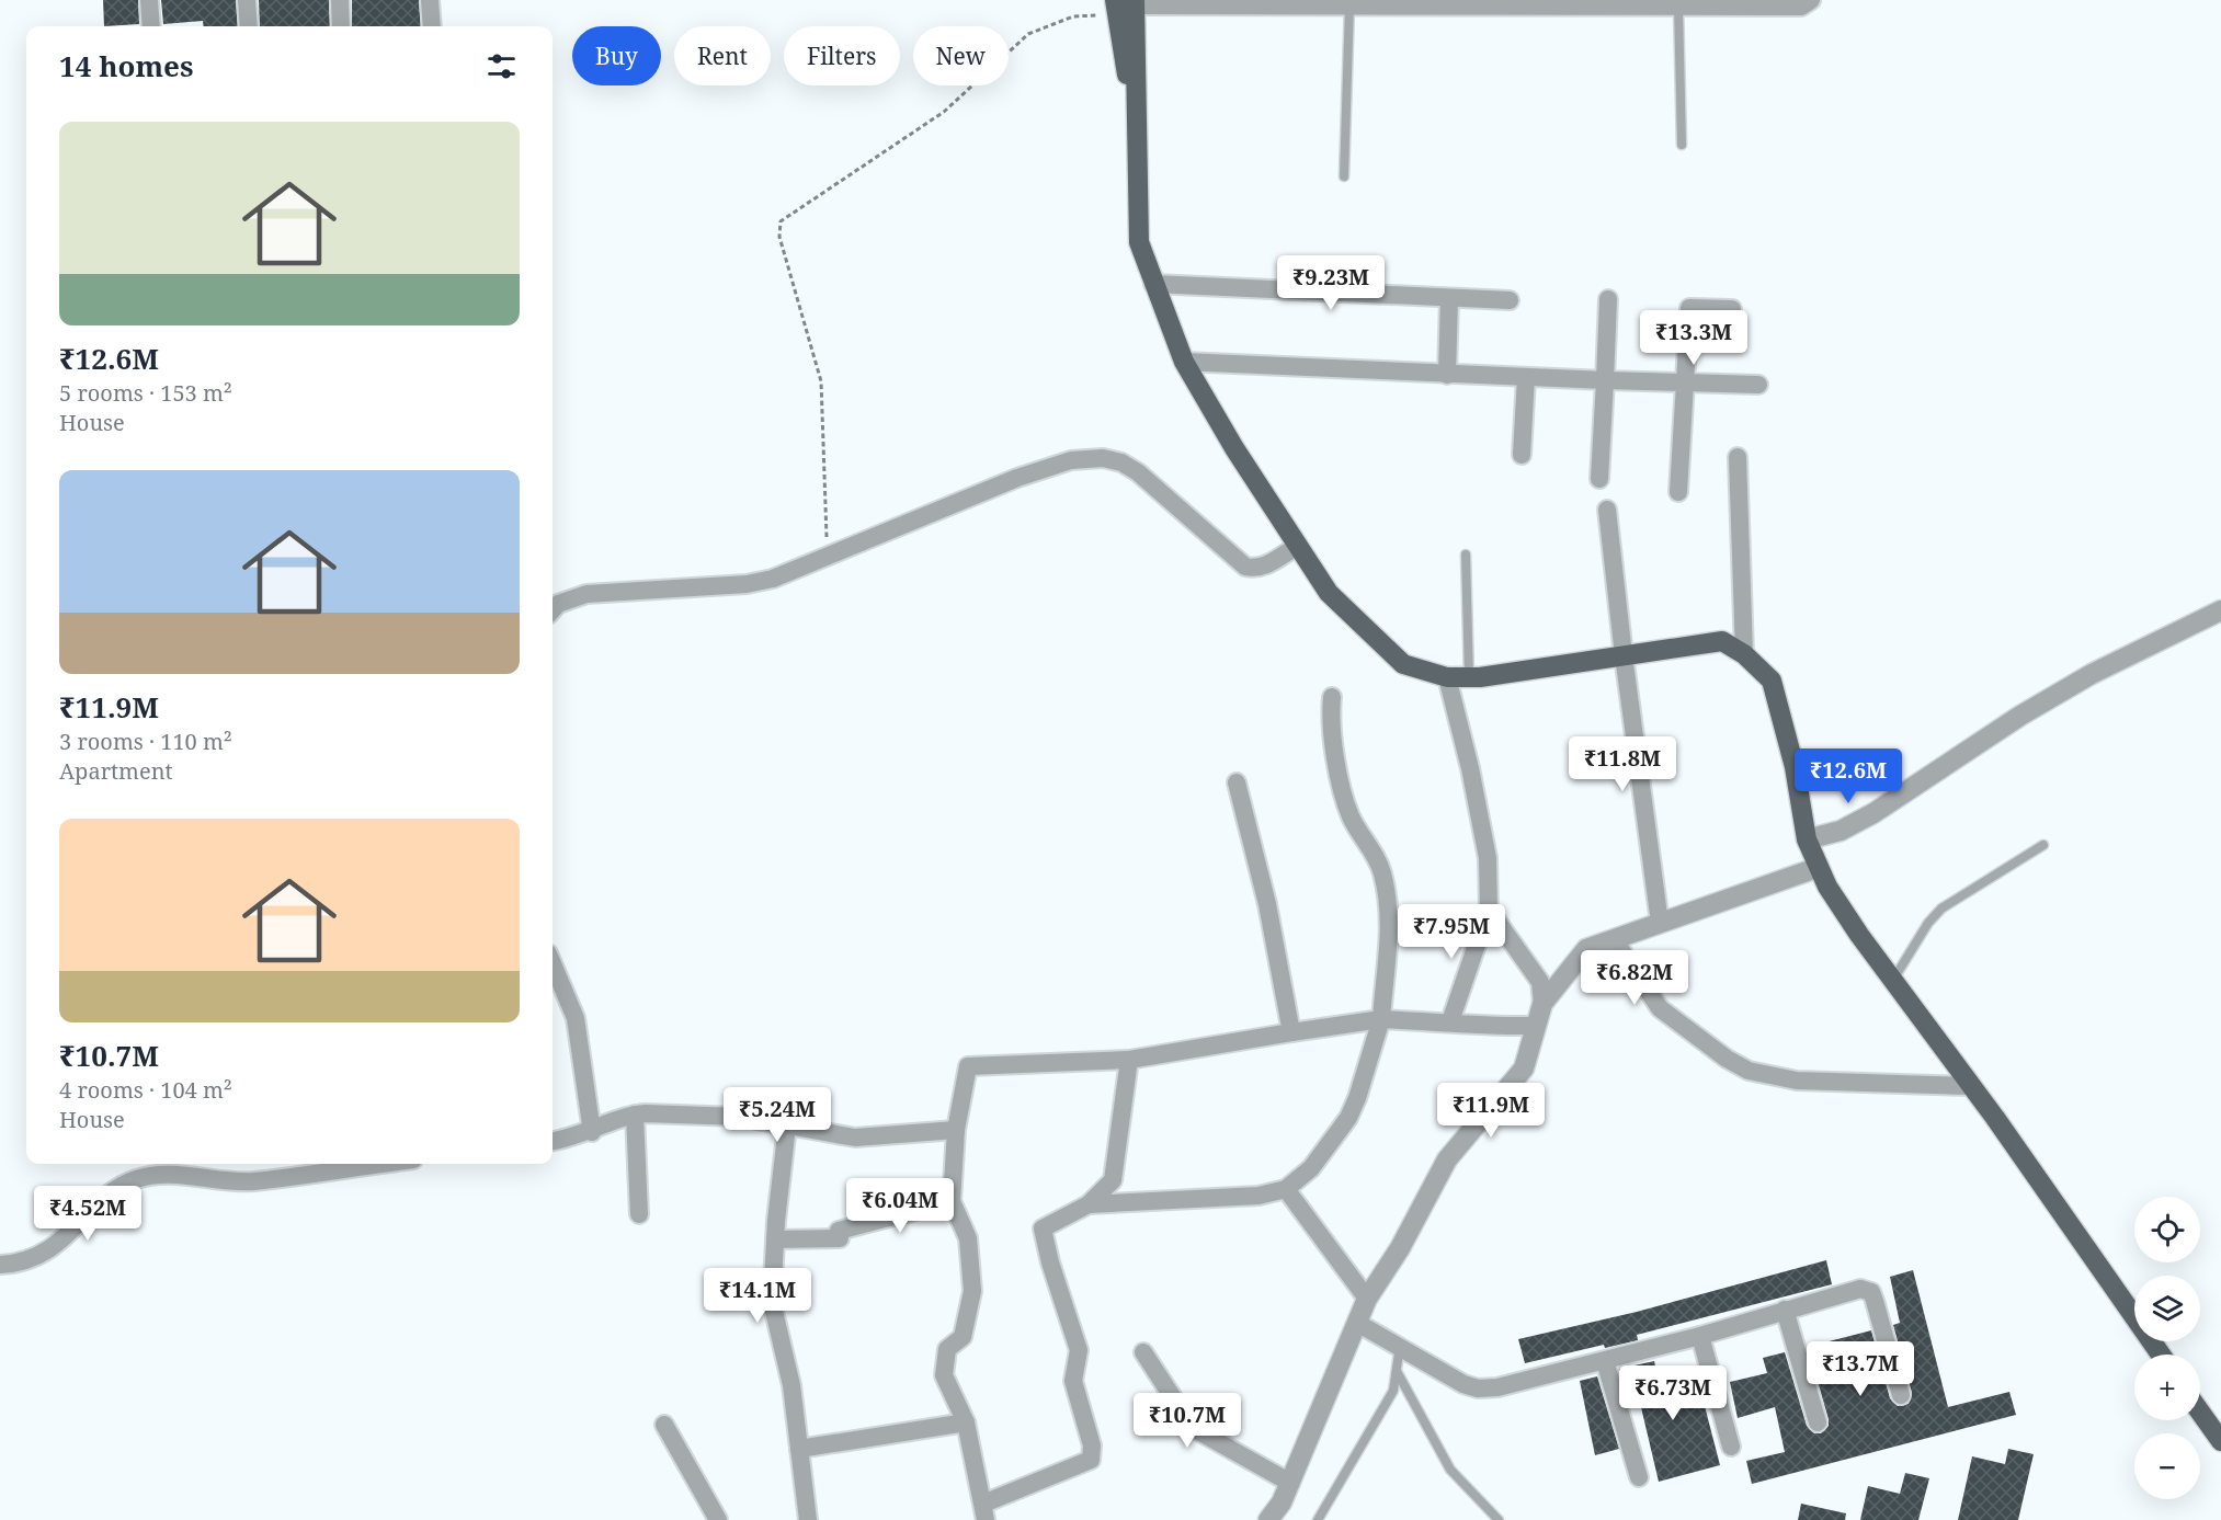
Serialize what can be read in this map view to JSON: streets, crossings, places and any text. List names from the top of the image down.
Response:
{
  "page": {
    "chip": [
      "Buy",
      "Rent",
      "Filters",
      "New"
    ],
    "heading": "14 homes",
    "list": [
      {
        "name": "₹12.6M",
        "note": "5 rooms · 153 m² · House"
      },
      {
        "name": "₹11.9M",
        "note": "3 rooms · 110 m² · Apartment"
      },
      {
        "name": "₹10.7M",
        "note": "4 rooms · 104 m² · House"
      }
    ],
    "price": [
      "₹9.23M",
      "₹13.3M",
      "₹11.8M",
      "₹12.6M",
      "₹7.95M",
      "₹6.82M",
      "₹11.9M",
      "₹5.24M",
      "₹6.04M",
      "₹4.52M",
      "₹14.1M",
      "₹13.7M",
      "₹6.73M",
      "₹10.7M"
    ],
    "map_buttons": ["+", "−"]
  }
}
